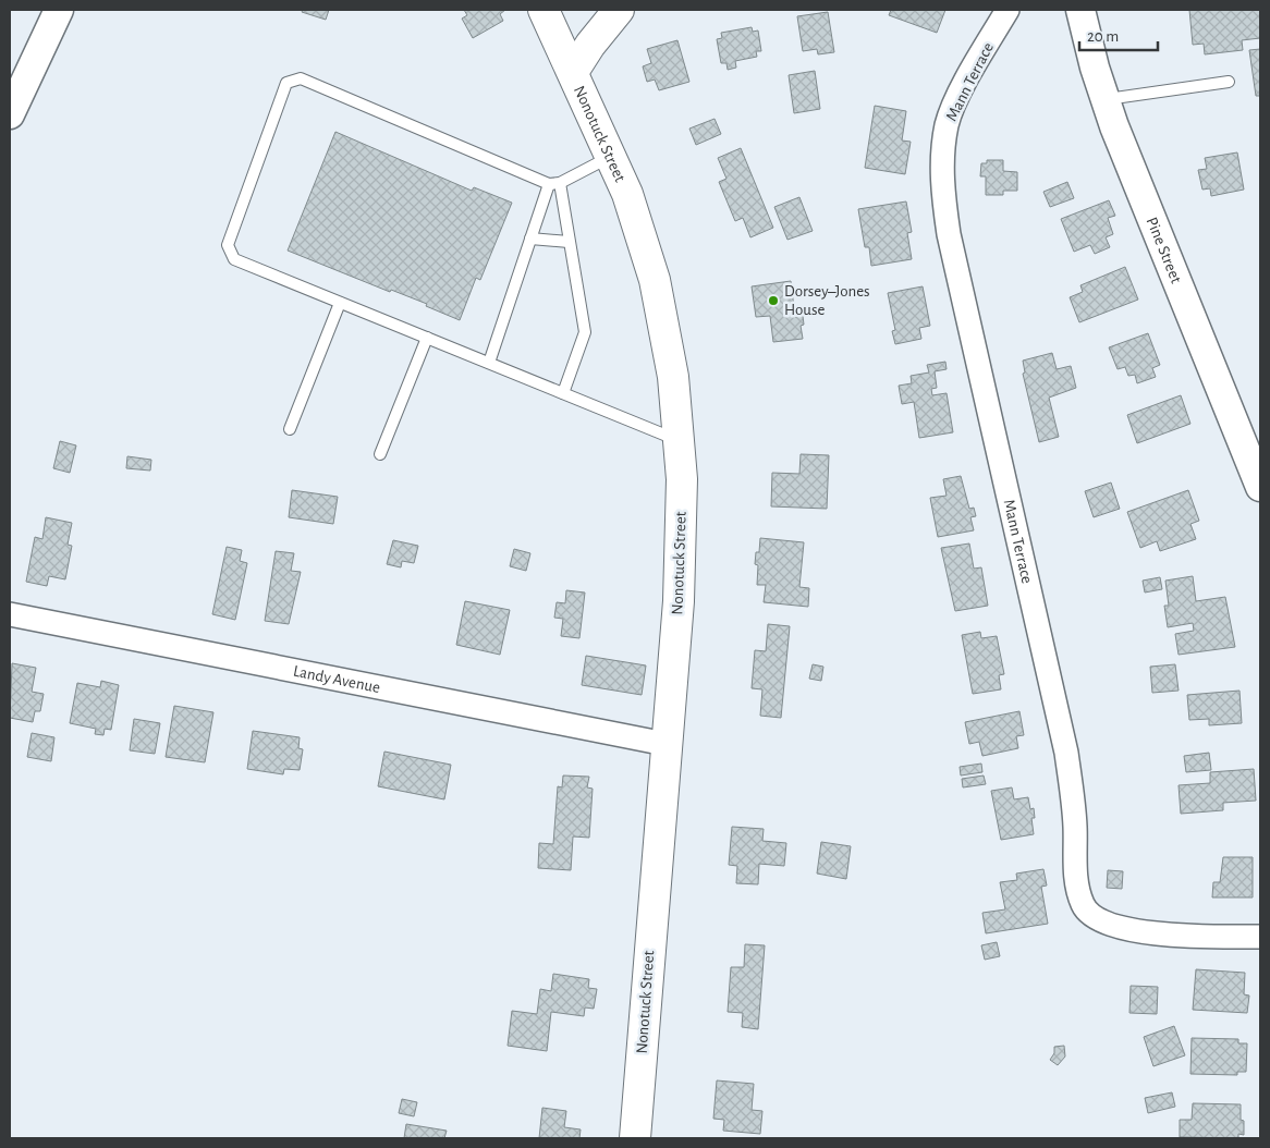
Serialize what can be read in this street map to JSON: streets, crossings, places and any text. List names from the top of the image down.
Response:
{
  "streets": {
    "main road": ["Nonotuck Street"],
    "street": ["Mann Terrace", "Pine Street", "Landy Avenue"]
  },
  "crossings": [
    ["Nonotuck Street", "Landy Avenue"]
  ],
  "places": ["Dorsey–Jones House"],
  "scale_bar": "20 m"
}
